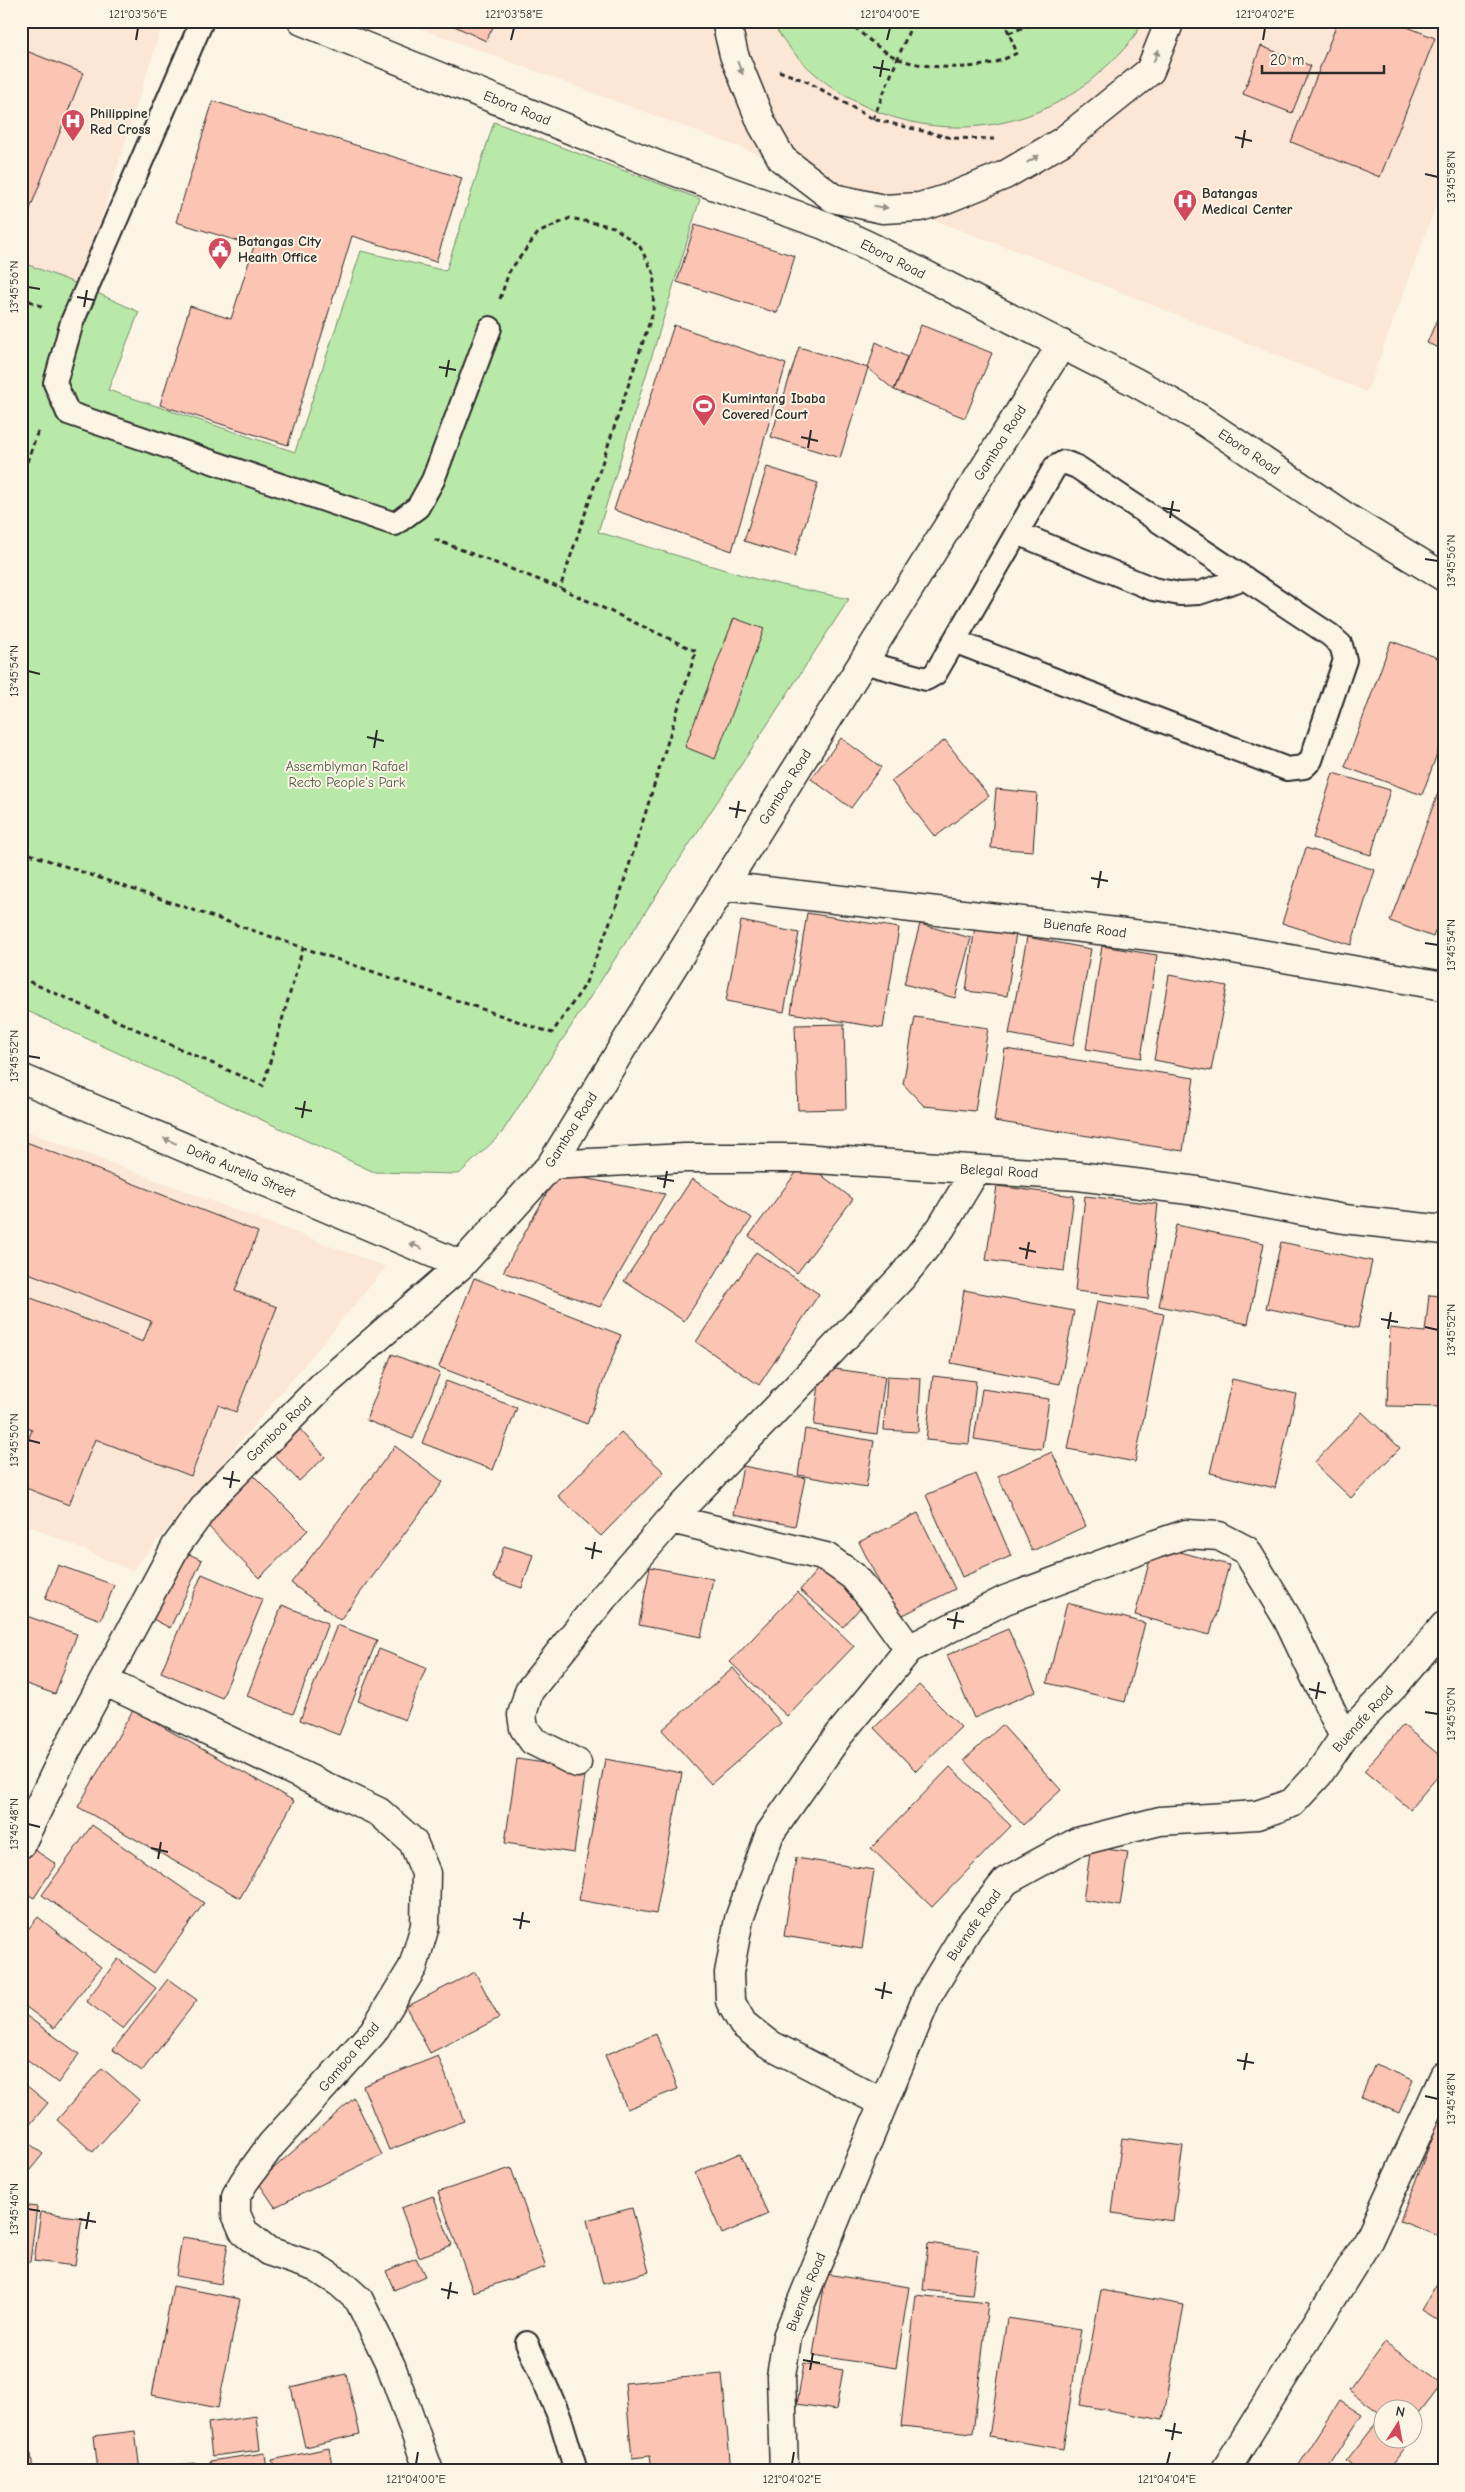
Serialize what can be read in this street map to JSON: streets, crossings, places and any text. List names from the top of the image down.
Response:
{
  "streets": {
    "street": [
      "Ebora Road",
      "Gamboa Road",
      "Buenafe Road",
      "Doña Aurelia Street",
      "Belegal Road"
    ]
  },
  "crossings": [
    ["Ebora Road", "Gamboa Road"],
    ["Gamboa Road", "Buenafe Road"],
    ["Gamboa Road", "Doña Aurelia Street"],
    ["Gamboa Road", "Belegal Road"]
  ],
  "one_way": ["Doña Aurelia Street"],
  "parks": ["Assemblyman Rafael Recto People's Park"],
  "places": {
    "hospital": ["Philippine Red Cross", "Batangas Medical Center"],
    "public building": ["Batangas City Health Office"],
    "sports": ["Kumintang Ibaba Covered Court"]
  },
  "scale_bar": "20 m",
  "north": "top",
  "coordinates": [
    "121°03'56\"E",
    "121°03'58\"E",
    "121°04'00\"E",
    "121°04'02\"E",
    "13°45'58\"N",
    "13°45'56\"N",
    "13°45'54\"N",
    "13°45'52\"N",
    "13°45'50\"N",
    "13°45'48\"N",
    "13°45'46\"N",
    "121°04'04\"E"
  ]
}
